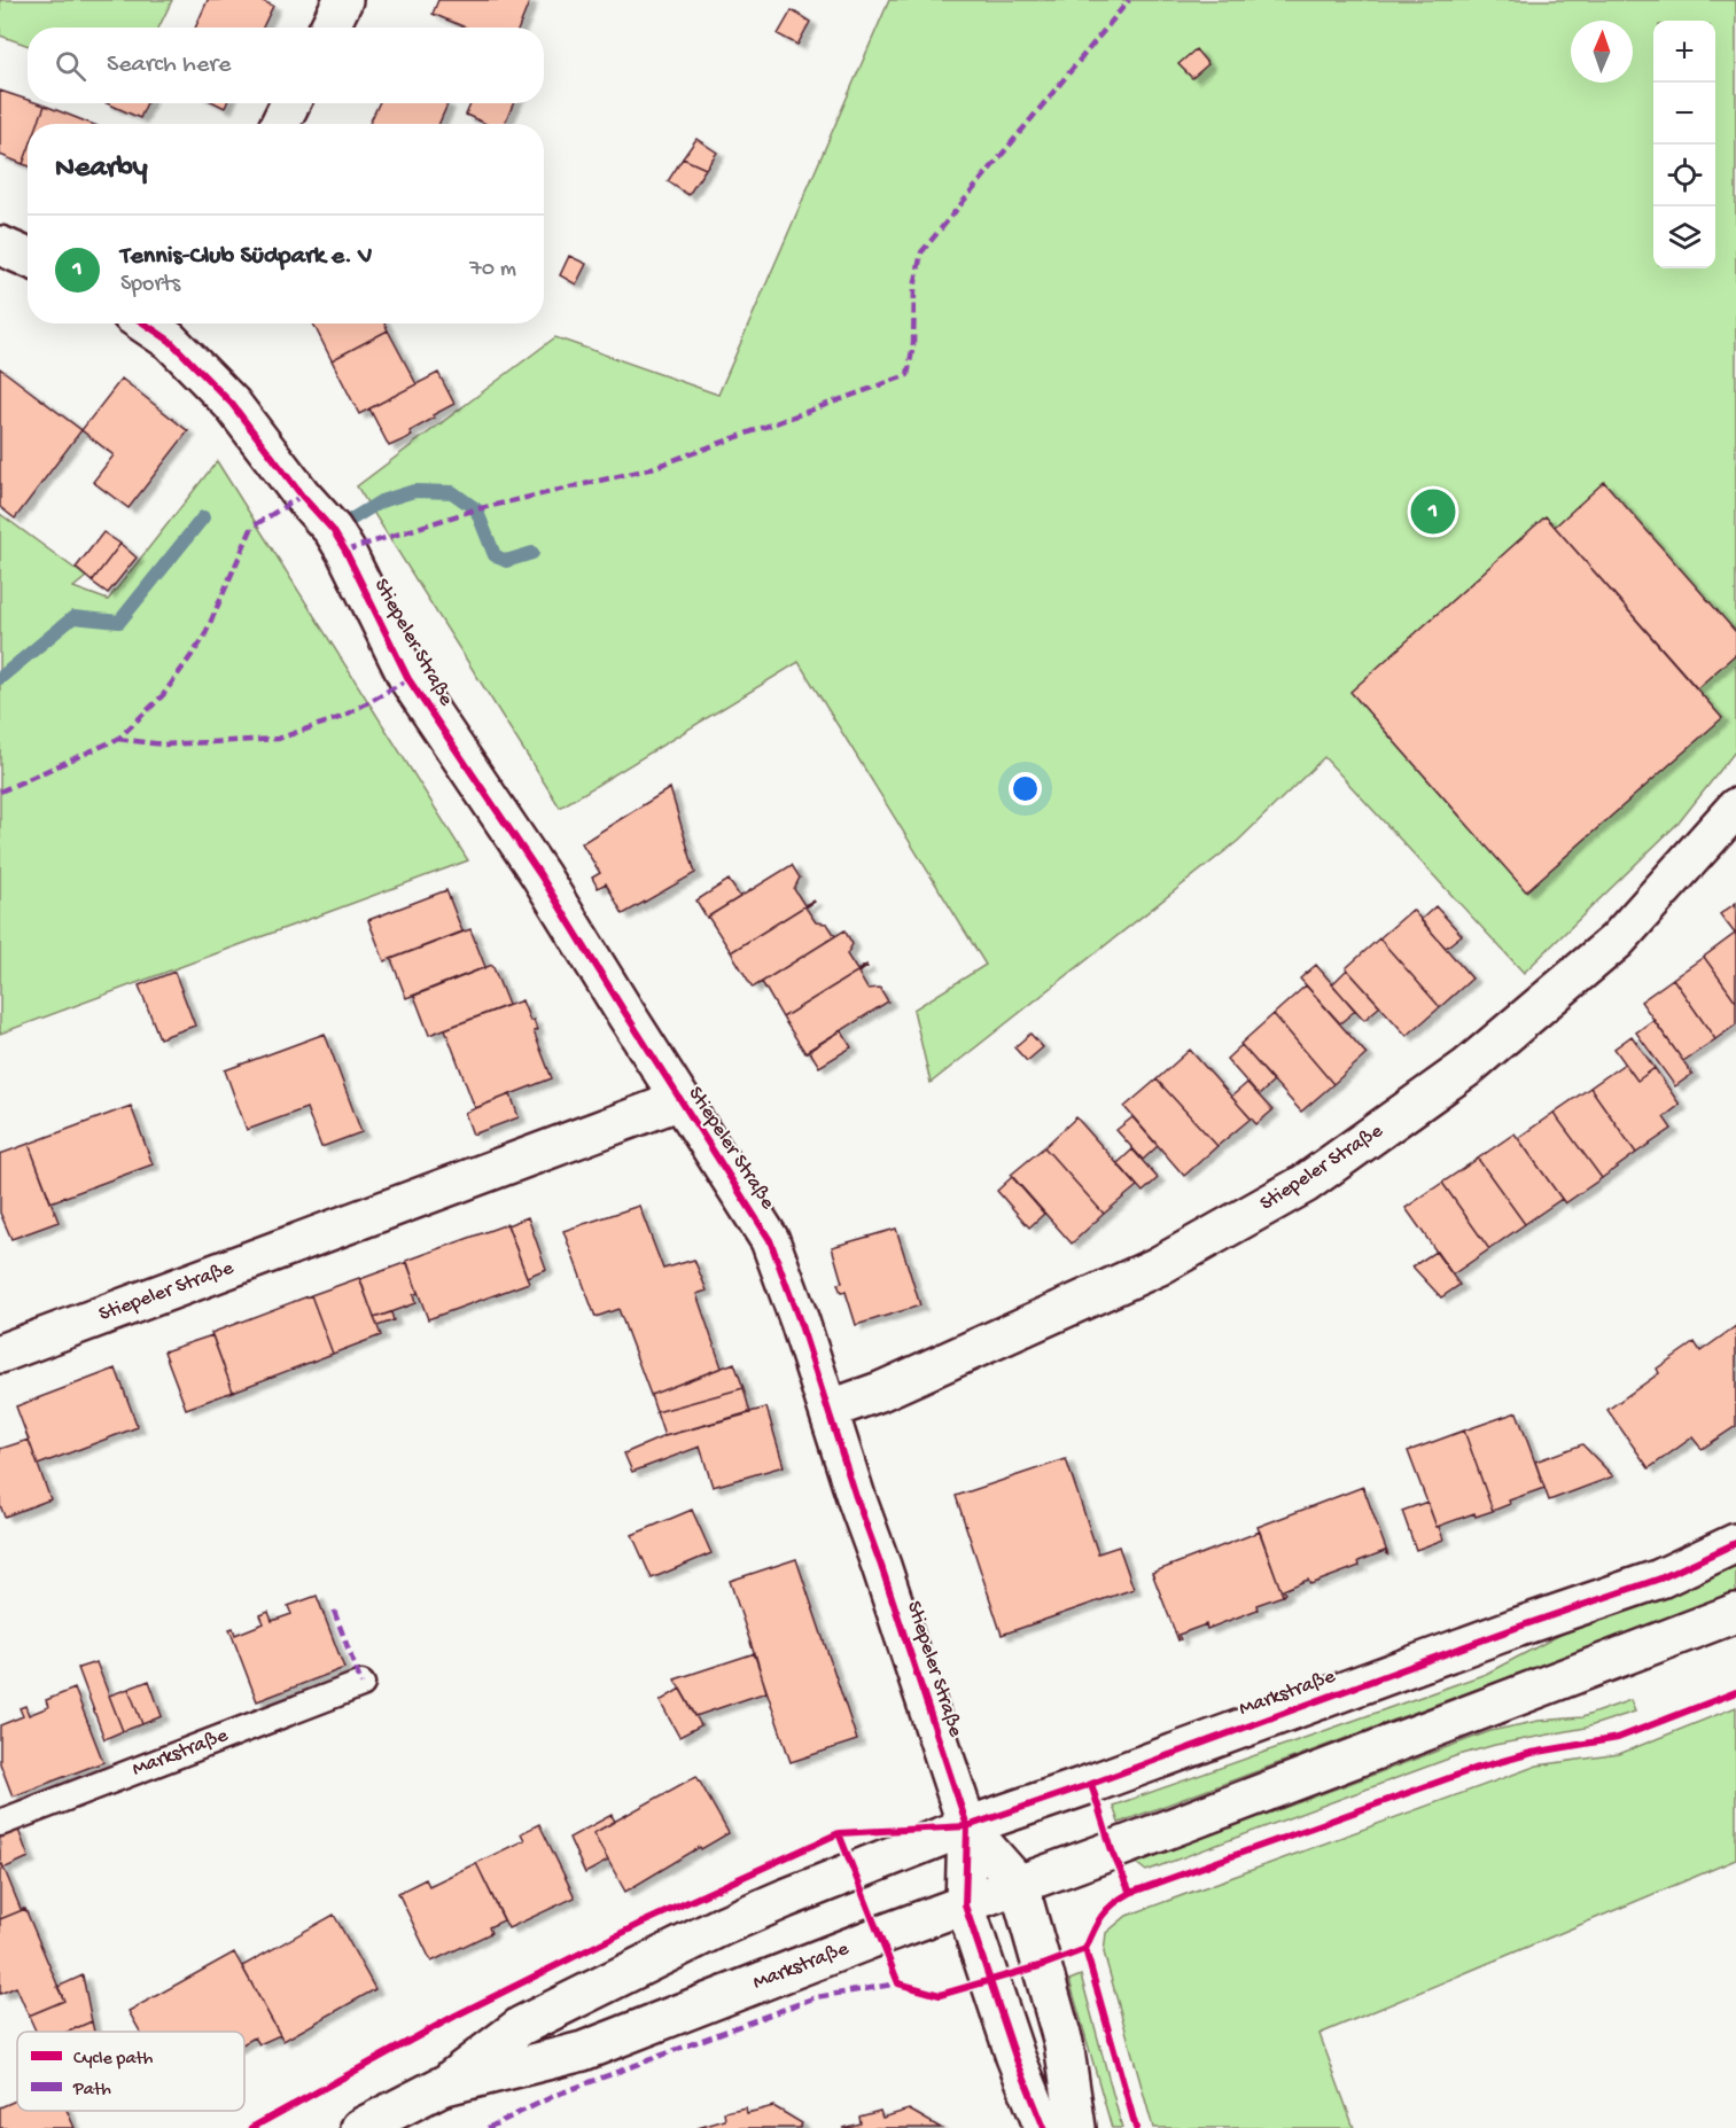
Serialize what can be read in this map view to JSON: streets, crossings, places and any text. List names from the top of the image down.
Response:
{
  "streets": {
    "street": ["Stiepeler Straße", "Markstraße"]
  },
  "crossings": [
    ["Stiepeler Straße", "Markstraße"]
  ],
  "legend": ["Cycle path", "Path"],
  "north": "top",
  "page": {
    "map_buttons": ["+", "−"],
    "search": "Search here",
    "heading": "Nearby",
    "list": [
      {
        "mark": "1",
        "name": "Tennis-Club Südpark e. V",
        "note": "Sports",
        "value": "70 m"
      }
    ],
    "pins": "1"
  }
}
